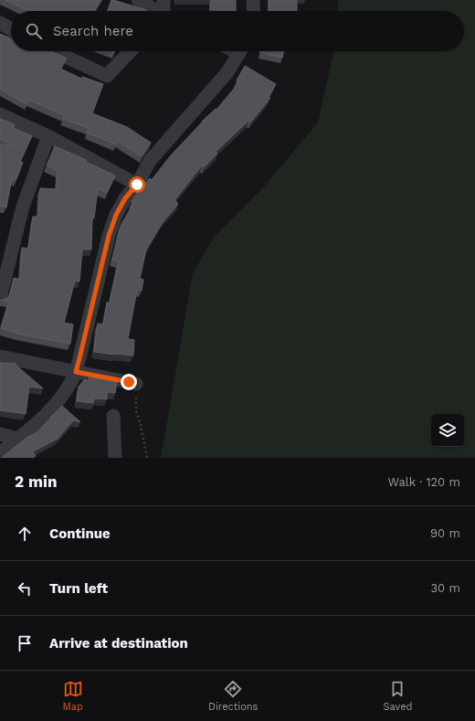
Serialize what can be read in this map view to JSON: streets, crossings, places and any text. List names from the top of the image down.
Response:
{
  "page": {
    "search": "Search here",
    "heading": ["2 min", "Walk · 120 m"],
    "list": [
      ["Continue", "90 m"],
      ["Turn left", "30 m"],
      "Arrive at destination"
    ],
    "nav": ["Map", "Directions", "Saved"]
  }
}
